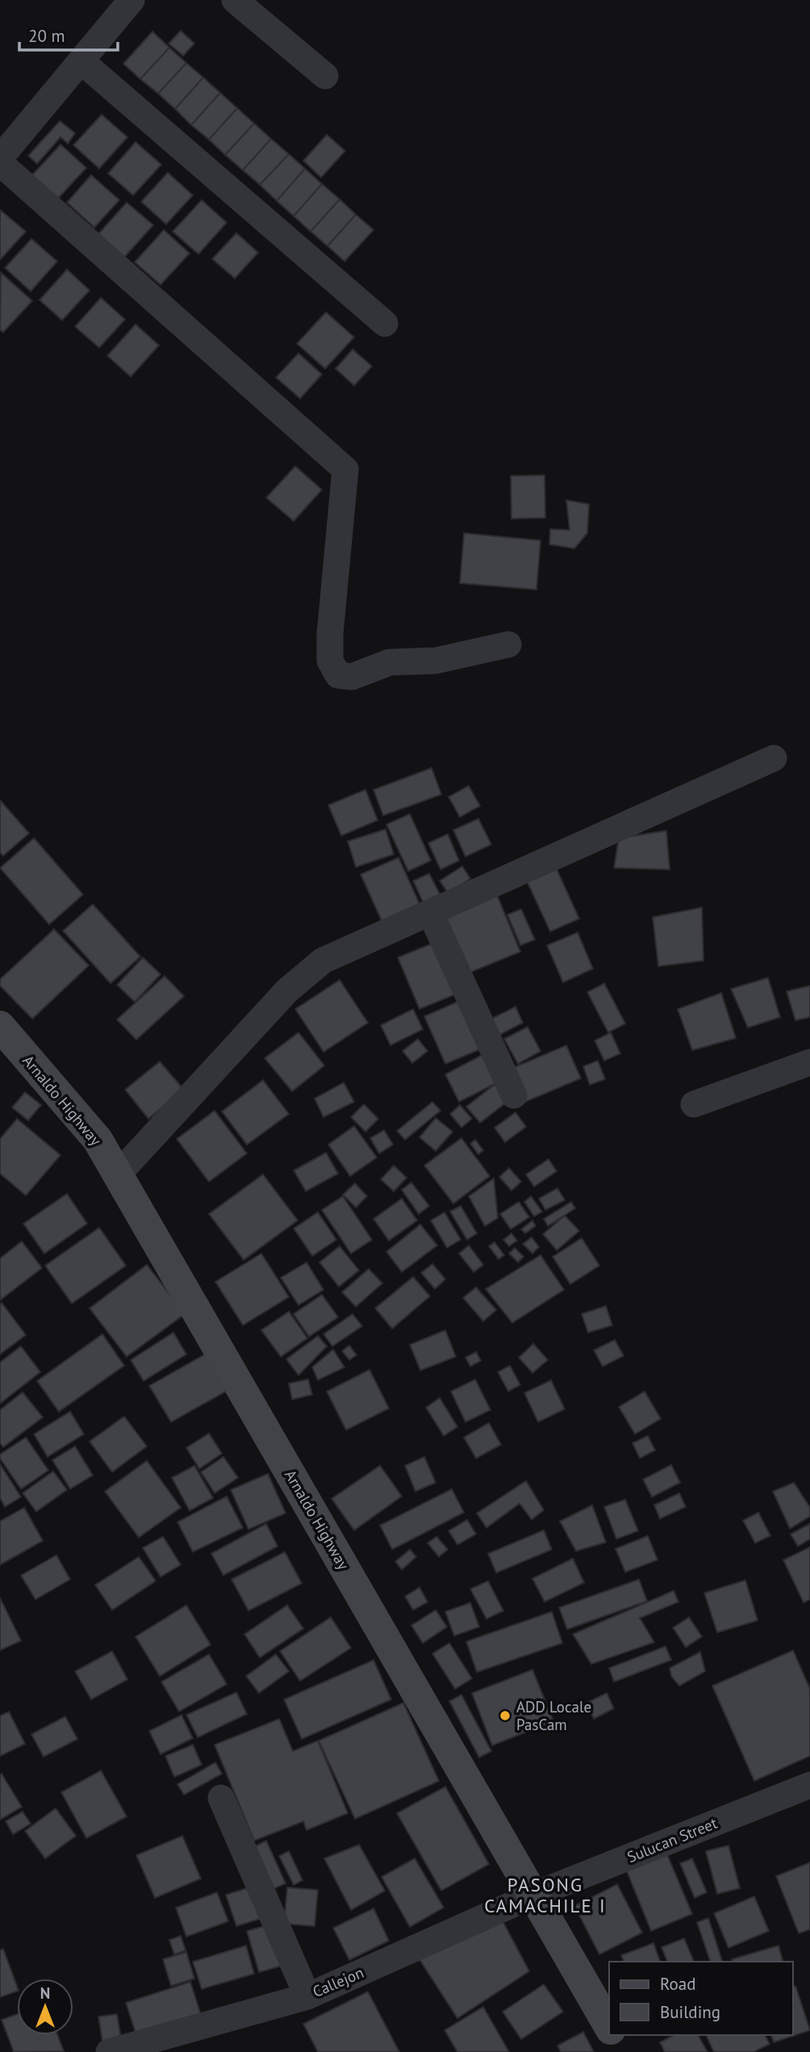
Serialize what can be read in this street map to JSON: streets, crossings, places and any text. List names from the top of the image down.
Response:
{
  "streets": {
    "main road": ["Arnaldo Highway"],
    "street": ["Sulucan Street", "Callejon"]
  },
  "crossings": [
    ["Arnaldo Highway", "Sulucan Street"],
    ["Arnaldo Highway", "Callejon"],
    ["Sulucan Street", "Callejon"]
  ],
  "districts": ["PASONG CAMACHILE I"],
  "places": ["ADD Locale PasCam"],
  "legend": ["Road", "Building"],
  "scale_bar": "20 m",
  "north": "top"
}
